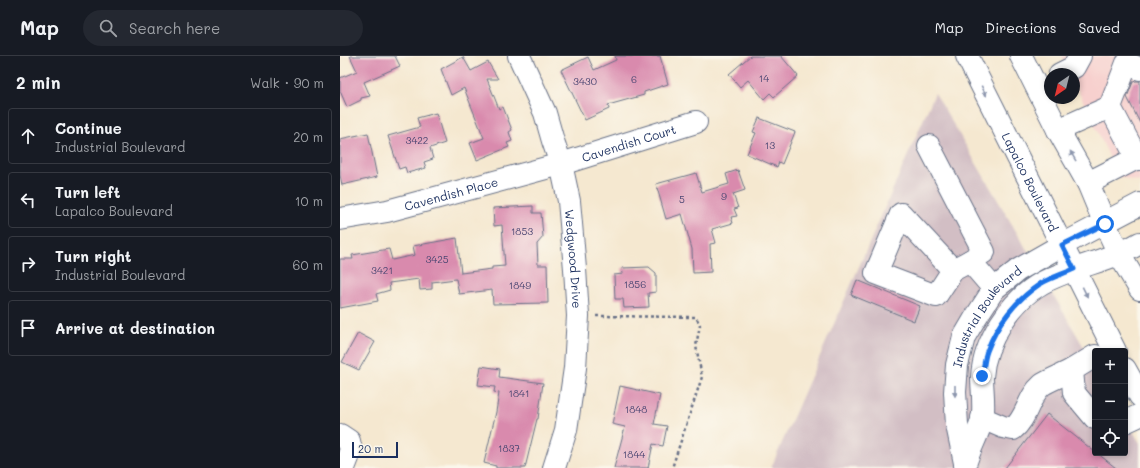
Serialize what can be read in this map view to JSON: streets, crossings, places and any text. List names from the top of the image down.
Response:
{
  "streets": {
    "street": [
      "Cavendish Court",
      "Lapalco Boulevard",
      "Cavendish Place",
      "Wedgwood Drive",
      "Industrial Boulevard"
    ]
  },
  "crossings": [
    ["Cavendish Court", "Cavendish Place"],
    ["Cavendish Court", "Wedgwood Drive"],
    ["Lapalco Boulevard", "Industrial Boulevard"],
    ["Cavendish Place", "Wedgwood Drive"]
  ],
  "house_numbers": [
    "14",
    "6",
    "3430",
    "3422",
    "13",
    "9",
    "5",
    "1853",
    "3425",
    "3421",
    "1856",
    "1849",
    "1841",
    "1848",
    "1837",
    "1844"
  ],
  "scale_bar": "20 m",
  "north": "bottom left",
  "page": {
    "header": "Map",
    "search": "Search here",
    "nav": ["Map", "Directions", "Saved"],
    "heading": ["2 min", "Walk · 90 m"],
    "list": [
      ["Continue", "Industrial Boulevard", "20 m"],
      ["Turn left", "Lapalco Boulevard", "10 m"],
      ["Turn right", "Industrial Boulevard", "60 m"],
      "Arrive at destination"
    ],
    "map_buttons": ["+", "−"],
    "scale": "20 m"
  }
}
